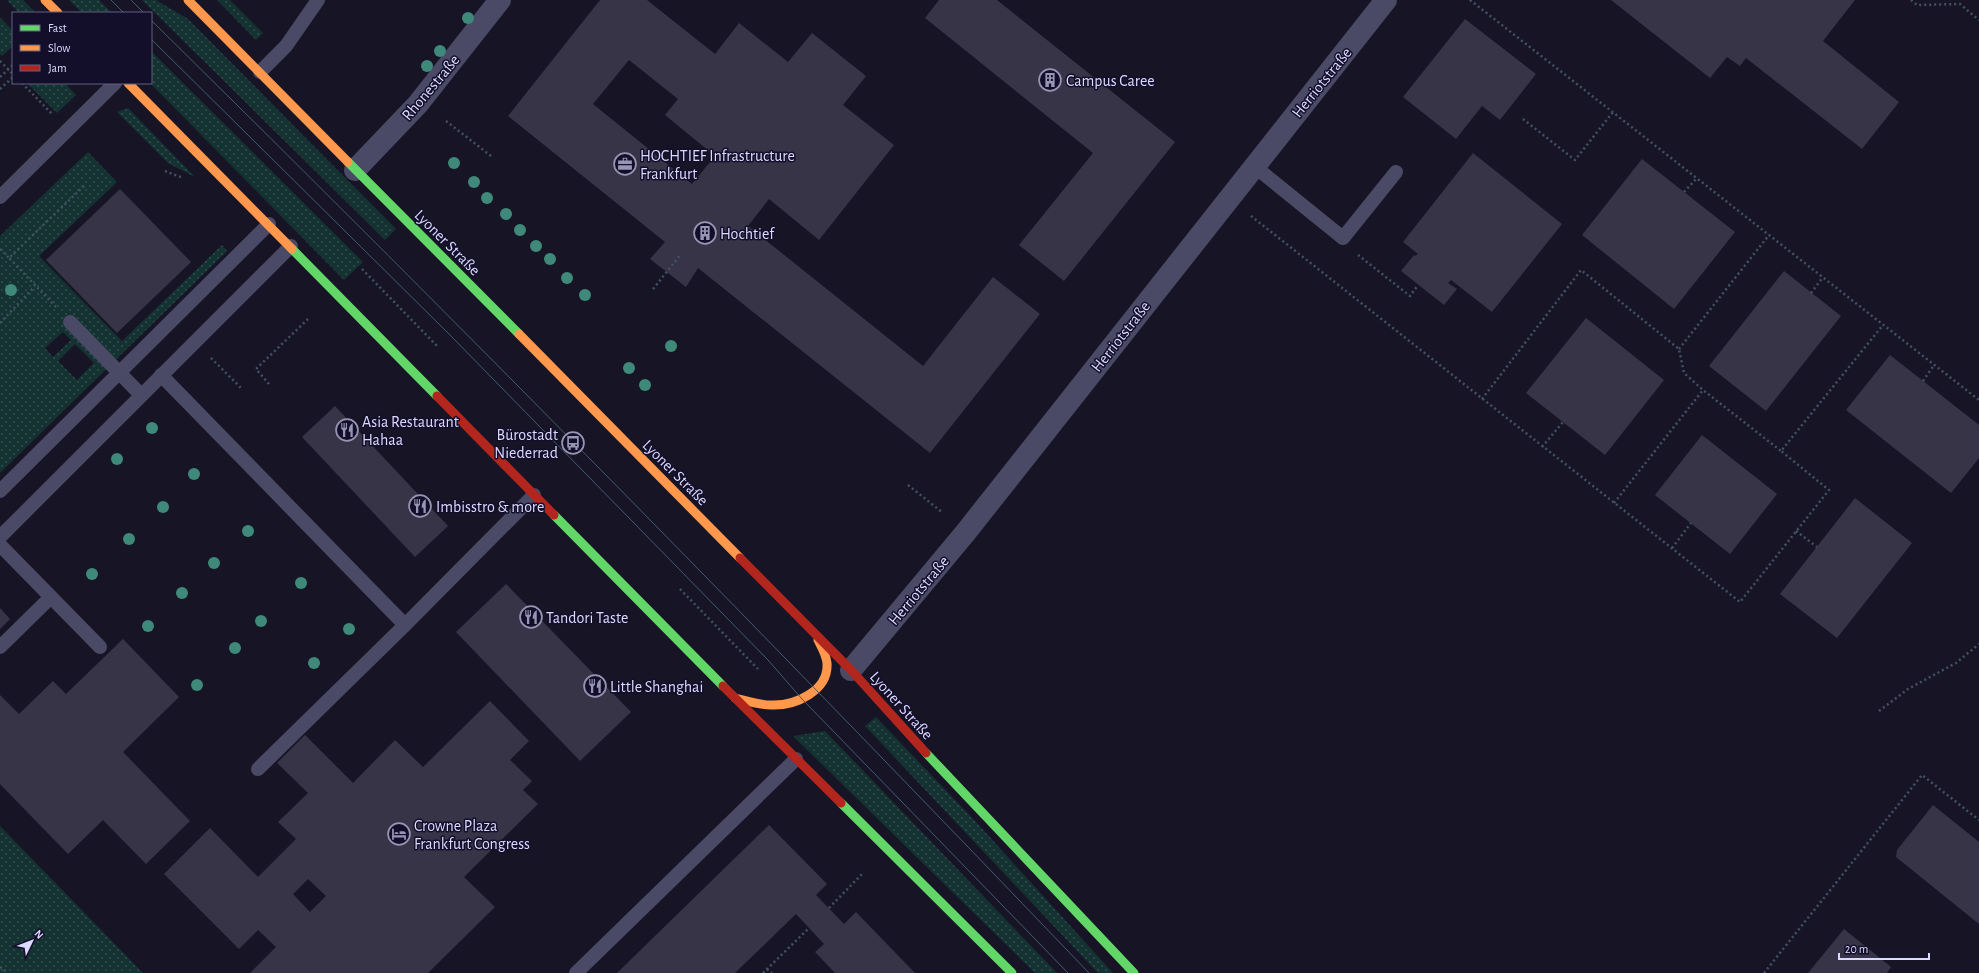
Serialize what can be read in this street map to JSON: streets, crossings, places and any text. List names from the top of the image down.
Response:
{
  "streets": {
    "main road": ["Lyoner Straße"],
    "street": ["Herriotstraße", "Rhonestraße"]
  },
  "crossings": [
    ["Herriotstraße", "Lyoner Straße"],
    ["Rhonestraße", "Lyoner Straße"]
  ],
  "places": {
    "building": ["Campus Caree", "Hochtief"],
    "office": ["HOCHTIEF Infrastructure Frankfurt"],
    "restaurant": [
      "Asia Restaurant Hahaa",
      "Imbisstro & more",
      "Tandori Taste",
      "Little Shanghai"
    ],
    "bus stop": ["Bürostadt Niederrad"],
    "hotel": ["Crowne Plaza Frankfurt Congress"]
  },
  "legend": ["Fast", "Slow", "Jam"],
  "scale_bar": "20 m",
  "north": "top right"
}
